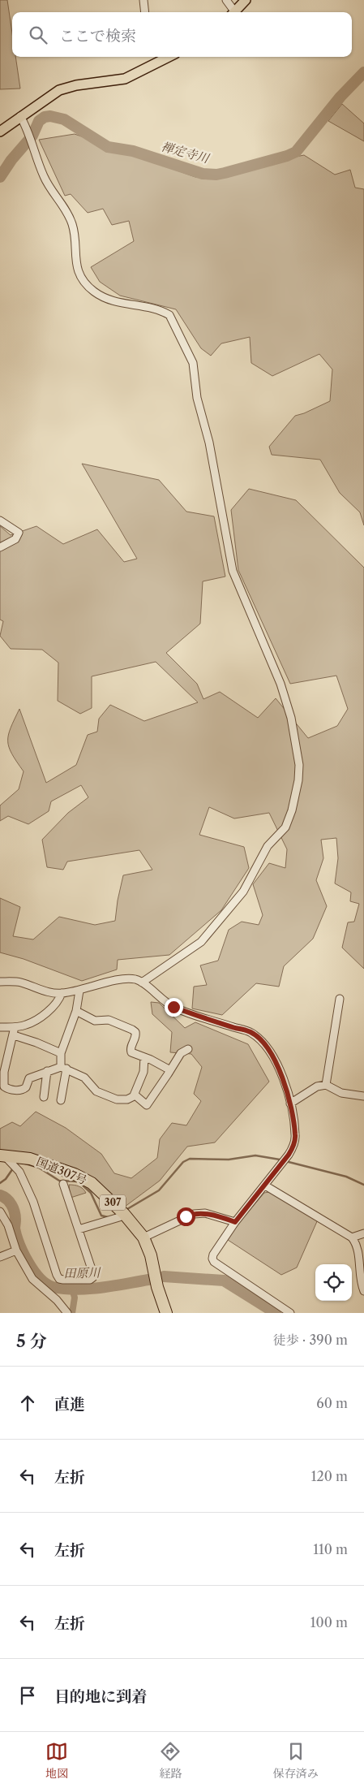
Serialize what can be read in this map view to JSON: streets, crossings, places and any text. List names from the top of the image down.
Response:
{
  "streets": {
    "highway": ["国道307号", "307"]
  },
  "water": ["禅定寺川", "田原川"],
  "page": {
    "search": "ここで検索",
    "heading": ["5 分", "徒歩 · 390 m"],
    "list": [
      ["直進", "60 m"],
      ["左折", "120 m"],
      ["左折", "110 m"],
      ["左折", "100 m"],
      "目的地に到着"
    ],
    "nav": ["地図", "経路", "保存済み"]
  }
}
